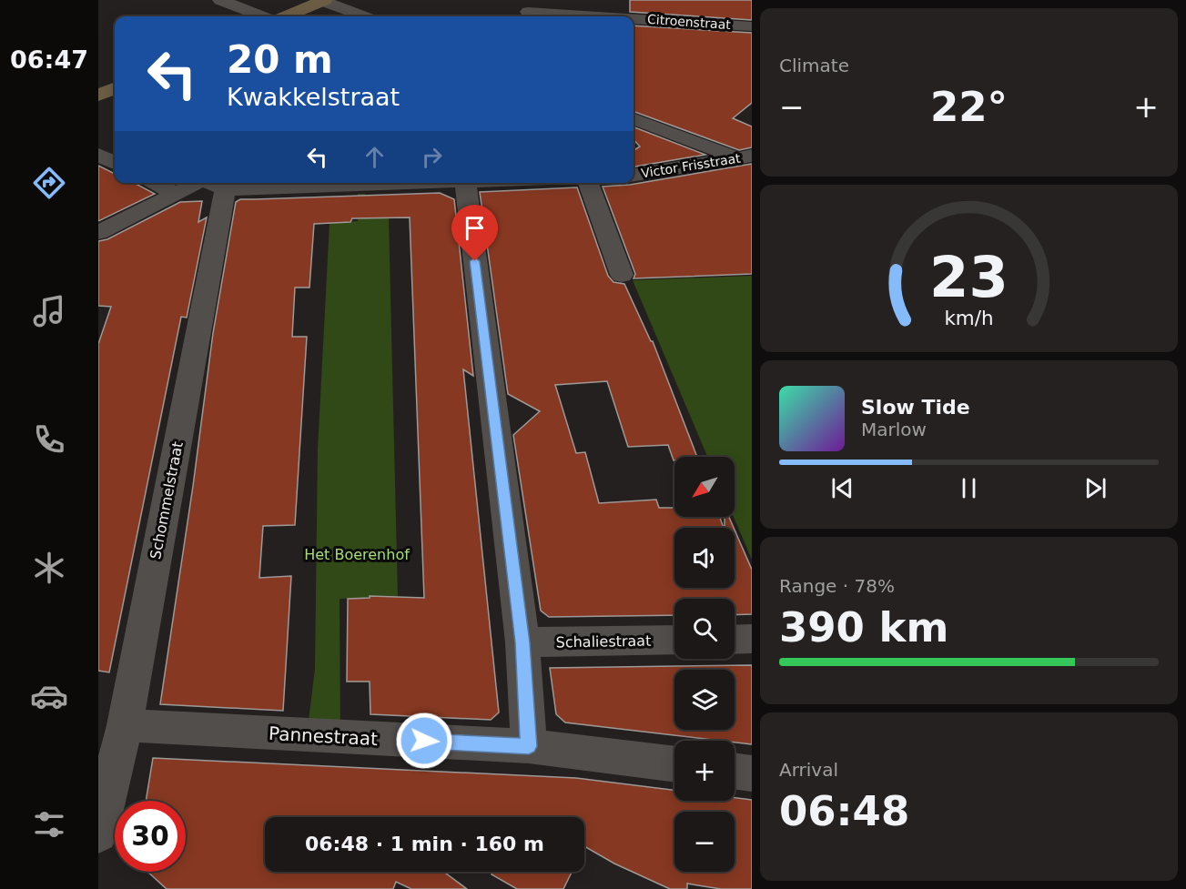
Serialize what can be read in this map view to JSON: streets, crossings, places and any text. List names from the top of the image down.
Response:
{
  "streets": {
    "street": [
      "Citroenstraat",
      "Victor Frisstraat",
      "Schommelstraat",
      "Schaliestraat",
      "Pannestraat"
    ]
  },
  "crossings": [
    ["Schommelstraat", "Pannestraat"]
  ],
  "parks": ["Het Boerenhof"],
  "north": "bottom left",
  "page": {
    "tabs": "06:47",
    "tile": [
      "Climate",
      ["Range · 78%", "390 km"],
      ["Arrival", "06:48"]
    ],
    "turn": ["20 m", "Kwakkelstraat"],
    "heat": ["−", "22°", "+"],
    "song": ["Slow Tide", "Marlow"],
    "map_buttons": ["+", "−"],
    "limit": "30",
    "trip": "06:48 · 1 min · 160 m",
    "gauge": ["23", "km/h"]
  }
}
